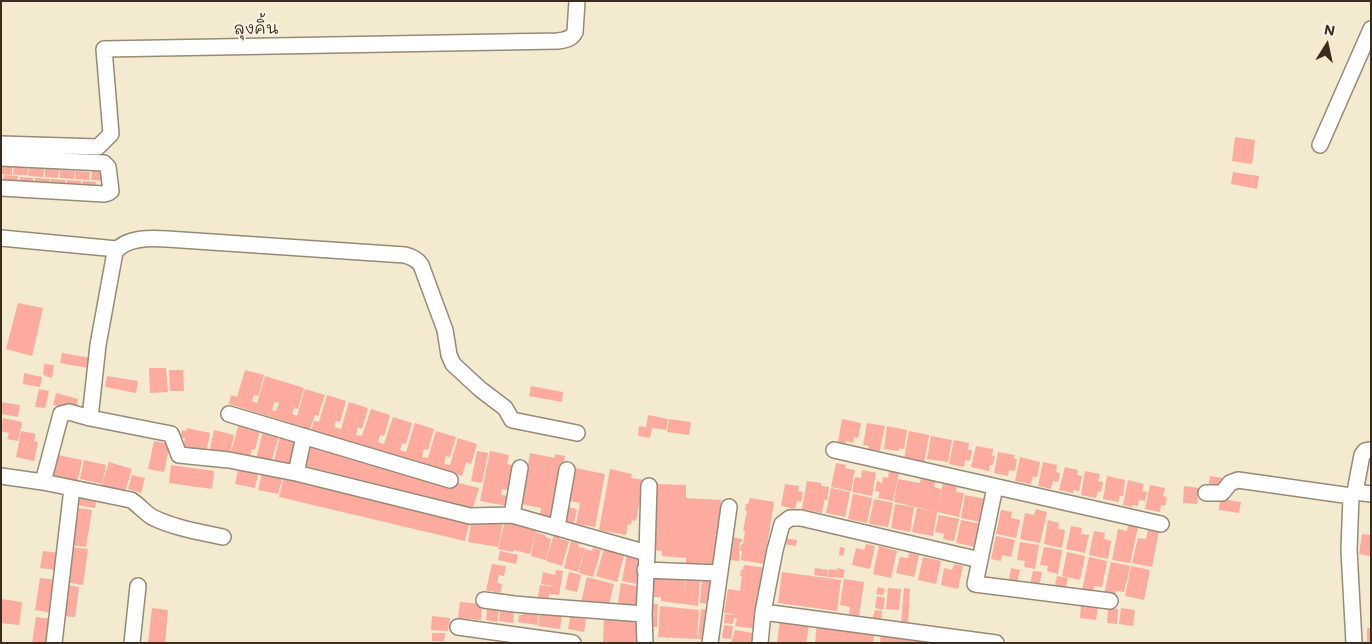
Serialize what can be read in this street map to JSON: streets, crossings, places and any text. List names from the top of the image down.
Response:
{
  "streets": {
    "street": ["ลุงคิ้น"]
  },
  "north": "top"
}
